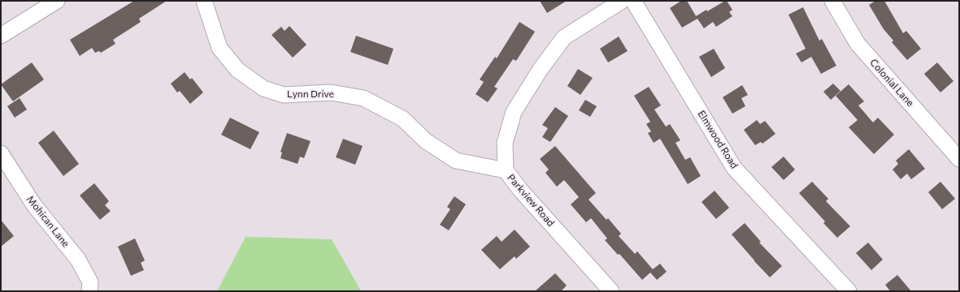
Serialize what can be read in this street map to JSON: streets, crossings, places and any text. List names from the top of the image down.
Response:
{
  "streets": {
    "street": [
      "Colonial Lane",
      "Lynn Drive",
      "Elmwood Road",
      "Parkview Road",
      "Mohican Lane"
    ]
  },
  "crossings": [
    ["Lynn Drive", "Parkview Road"]
  ]
}
